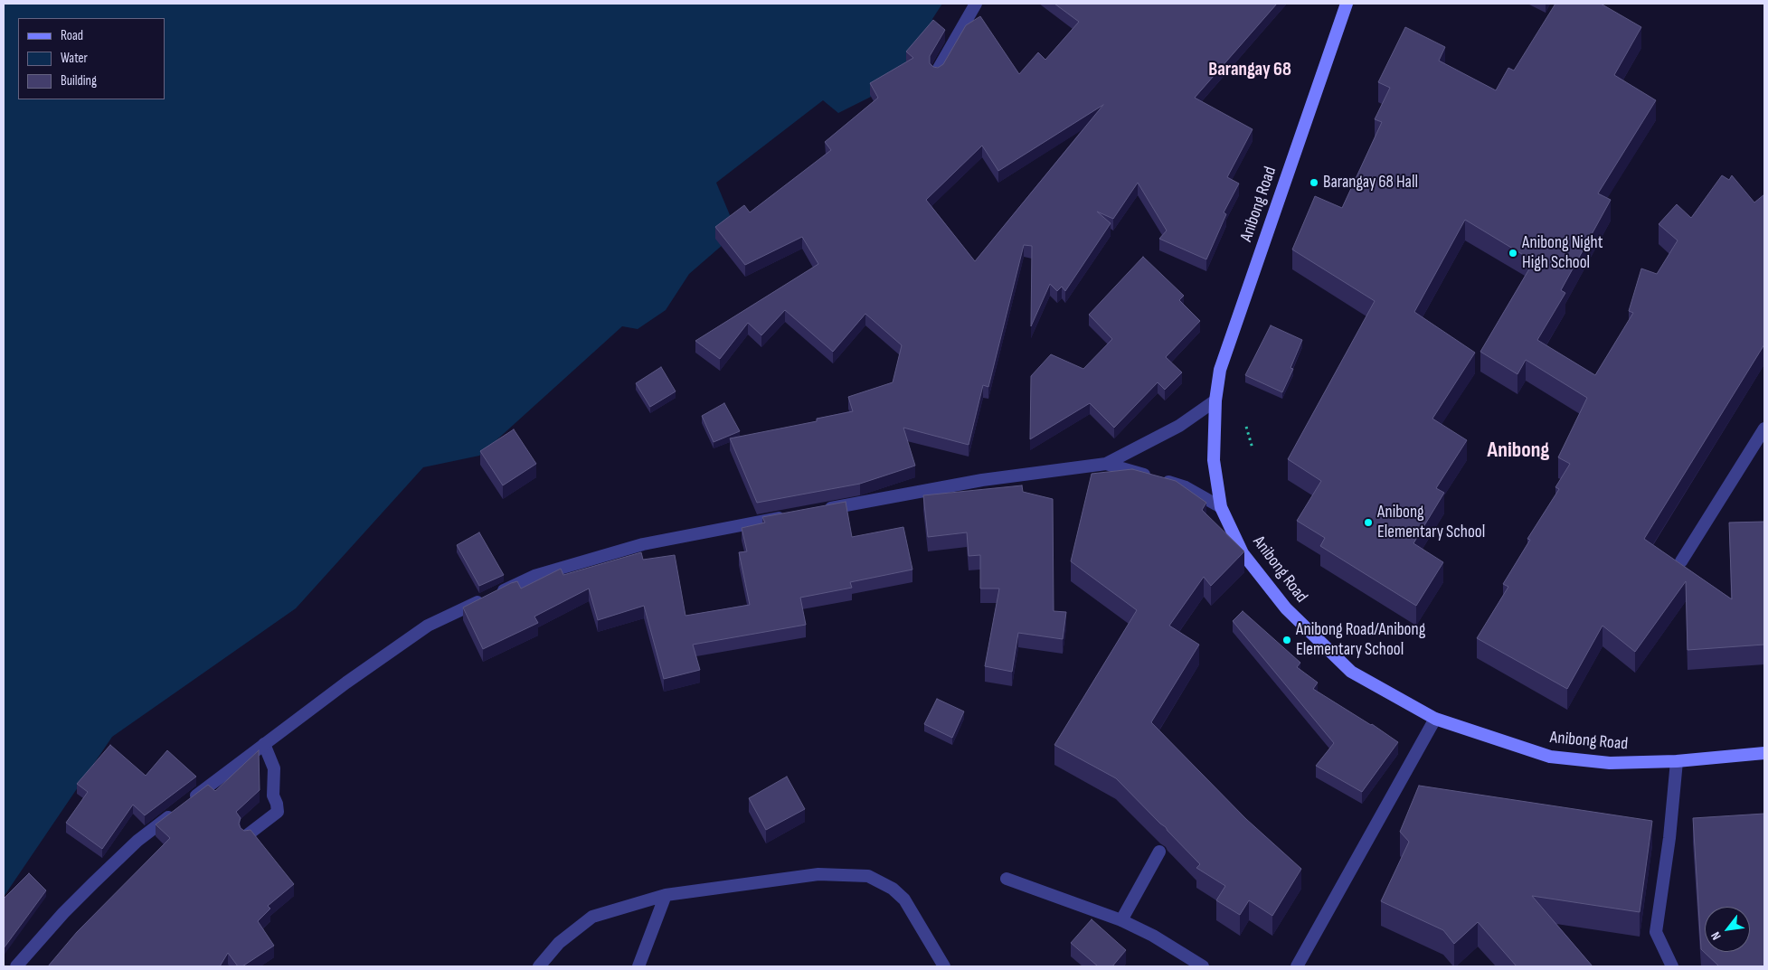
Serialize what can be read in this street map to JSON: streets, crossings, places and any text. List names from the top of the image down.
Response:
{
  "streets": {
    "main road": ["Anibong Road"]
  },
  "districts": ["Barangay 68", "Anibong"],
  "places": [
    "Barangay 68 Hall",
    "Anibong Night High School",
    "Anibong Elementary School",
    "Anibong Road/Anibong Elementary School"
  ],
  "legend": ["Road", "Water", "Building"],
  "north": "bottom left"
}
